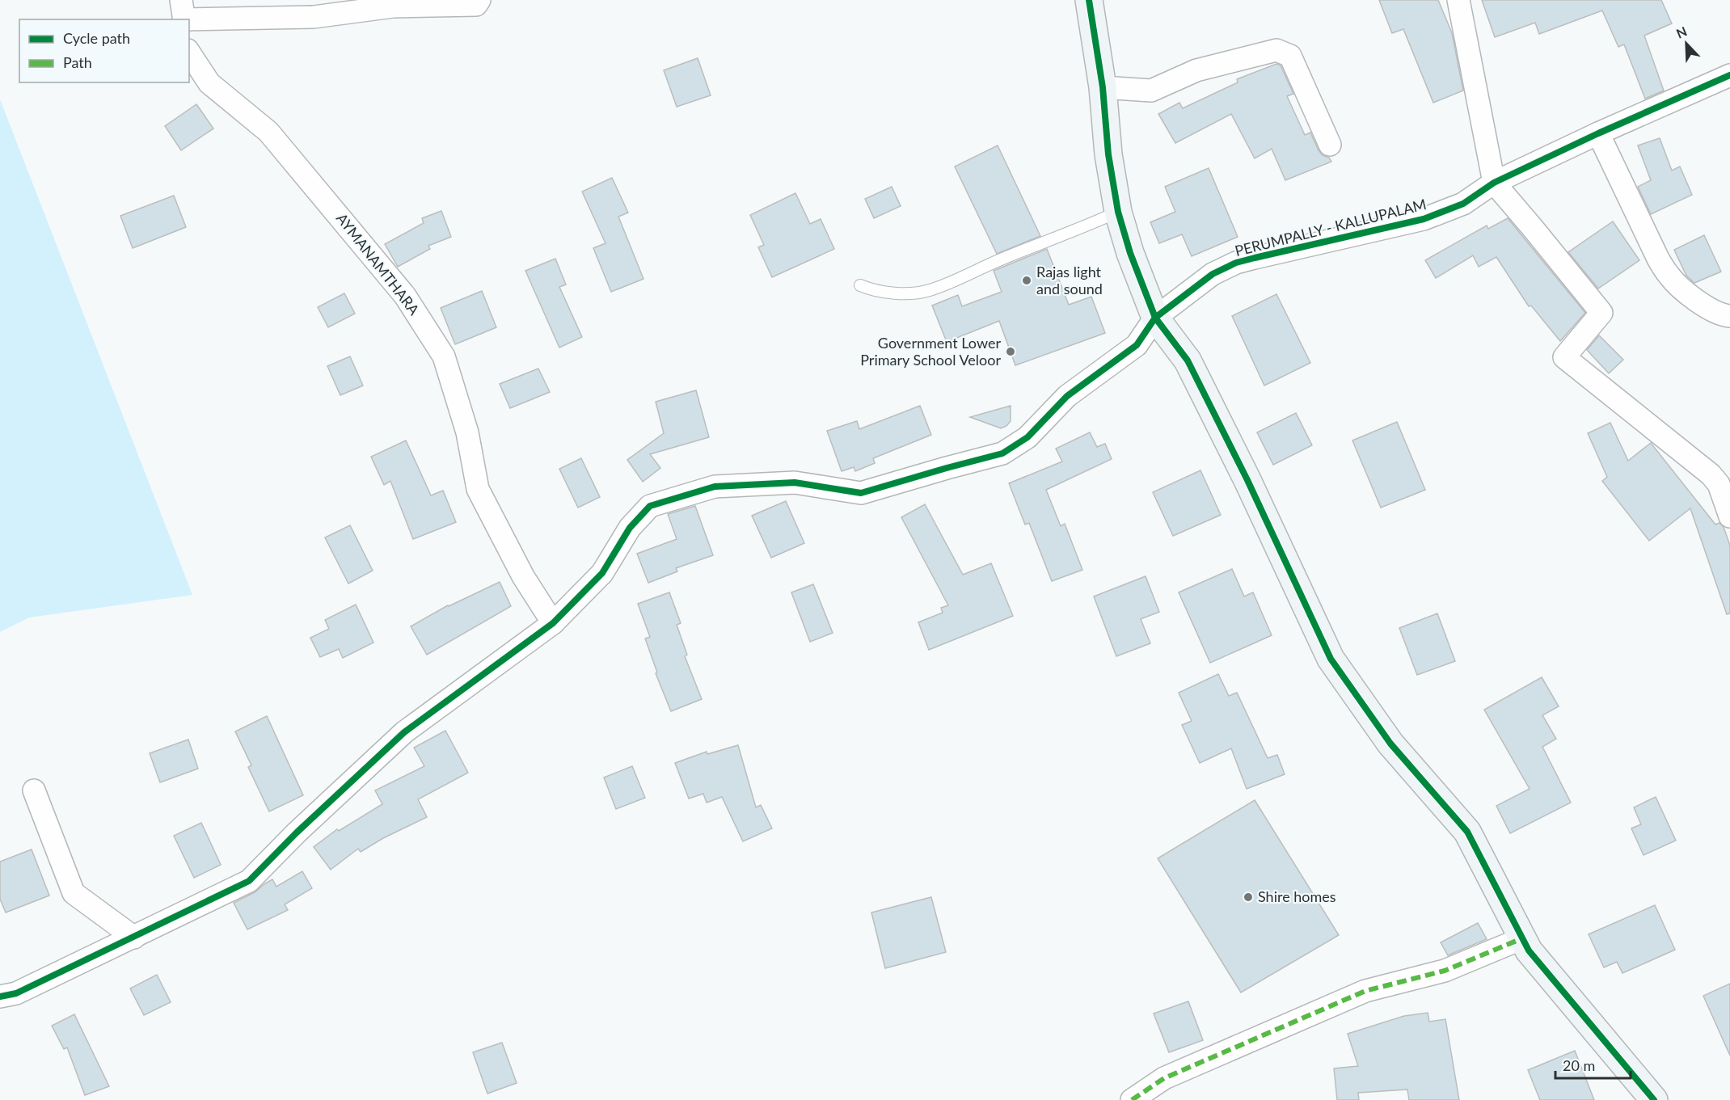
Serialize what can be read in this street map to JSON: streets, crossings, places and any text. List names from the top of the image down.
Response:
{
  "streets": {
    "street": ["PERUMPALLY - KALLUPALAM", "AYMANAMTHARA"]
  },
  "crossings": [
    ["PERUMPALLY - KALLUPALAM", "AYMANAMTHARA"]
  ],
  "places": ["Rajas light and sound", "Government Lower Primary School Veloor", "Shire homes"],
  "legend": ["Cycle path", "Path"],
  "scale_bar": "20 m",
  "north": "top left"
}
